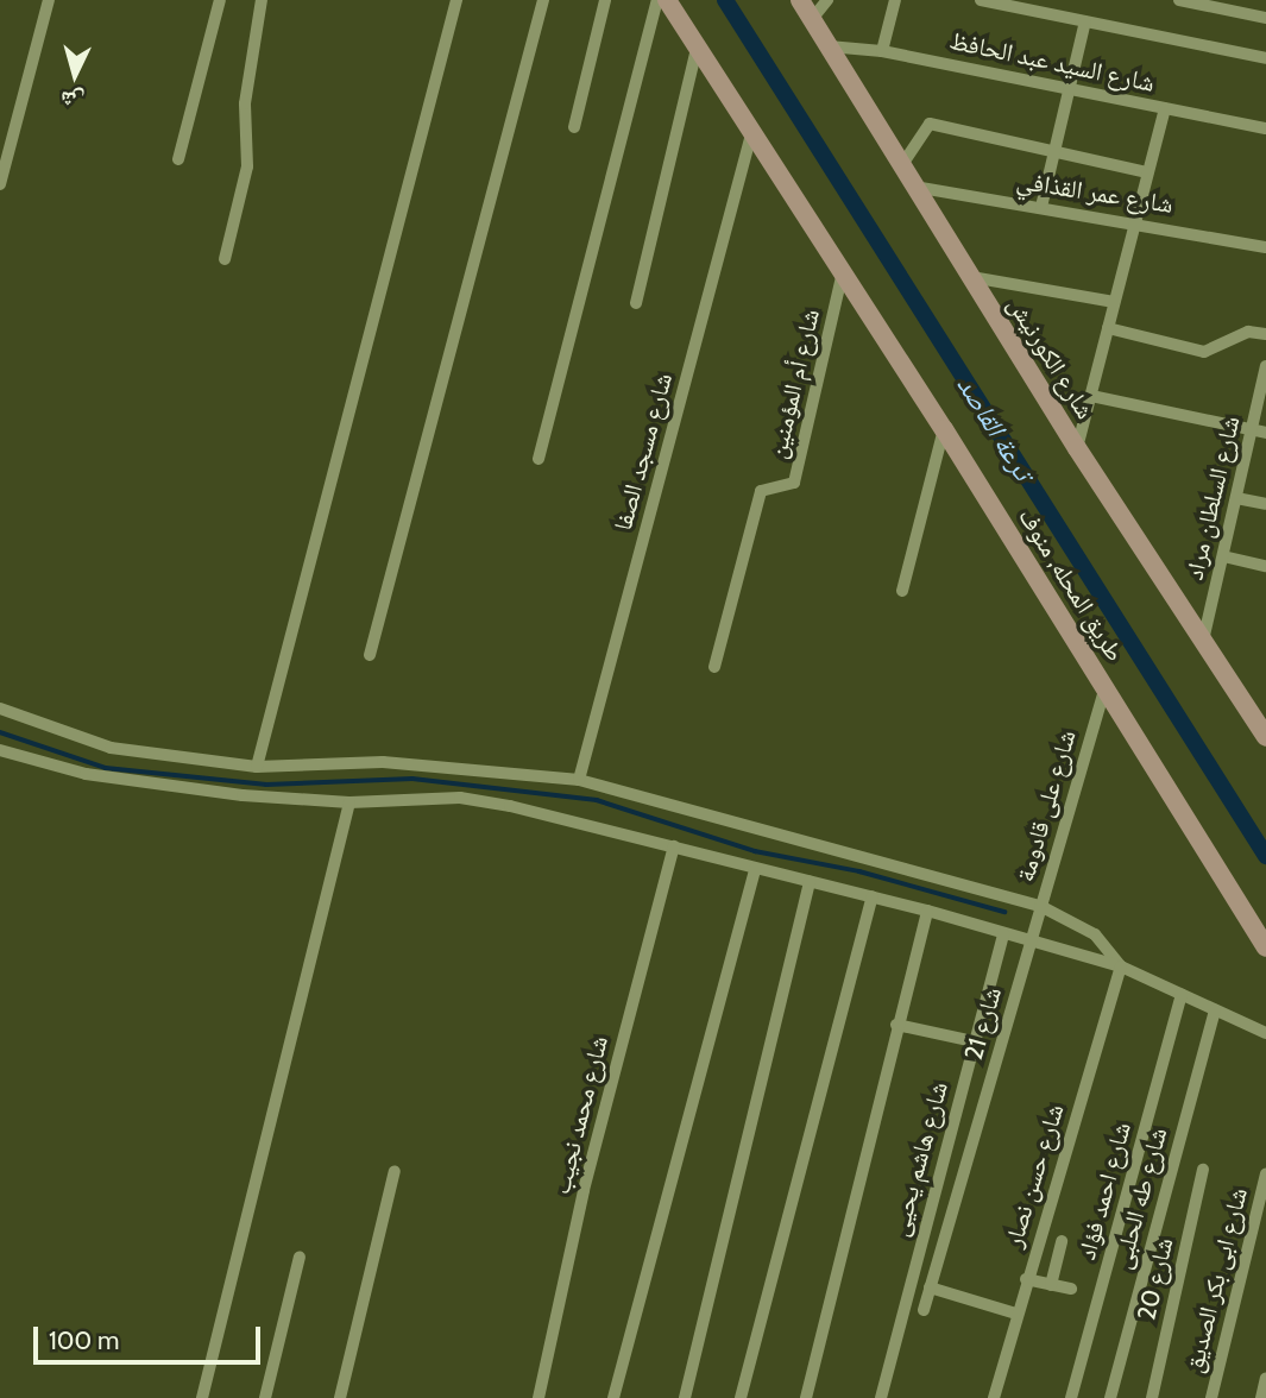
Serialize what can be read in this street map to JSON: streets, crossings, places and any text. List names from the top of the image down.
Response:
{
  "streets": {
    "main road": ["شارع الكورنيش", "طريق المحله, منوف"],
    "street": [
      "شارع السيد عبد الحافظ",
      "شارع عمر القذافي",
      "شارع أم المؤمنين",
      "شارع مسجد الصفا",
      "شارع السلطان مراد",
      "شارع على قادومة",
      "شارع 21",
      "شارع محمد نجيب",
      "شارع هاشم يحيى",
      "شارع حسن نصار",
      "شارع احمد فؤاد",
      "شارع طه الحلبى",
      "شارع 20",
      "شارع ابى بكر الصديق"
    ]
  },
  "crossings": [
    ["شارع السيد عبد الحافظ", "شارع الكورنيش"],
    ["شارع عمر القذافي", "شارع الكورنيش"],
    ["شارع الكورنيش", "شارع السلطان مراد"],
    ["شارع أم المؤمنين", "طريق المحله, منوف"],
    ["شارع مسجد الصفا", "طريق المحله, منوف"],
    ["طريق المحله, منوف", "شارع على قادومة"],
    ["شارع على قادومة", "شارع 21"]
  ],
  "water": ["ترعة القاصد"],
  "scale_bar": "100 m",
  "north": "bottom"
}
